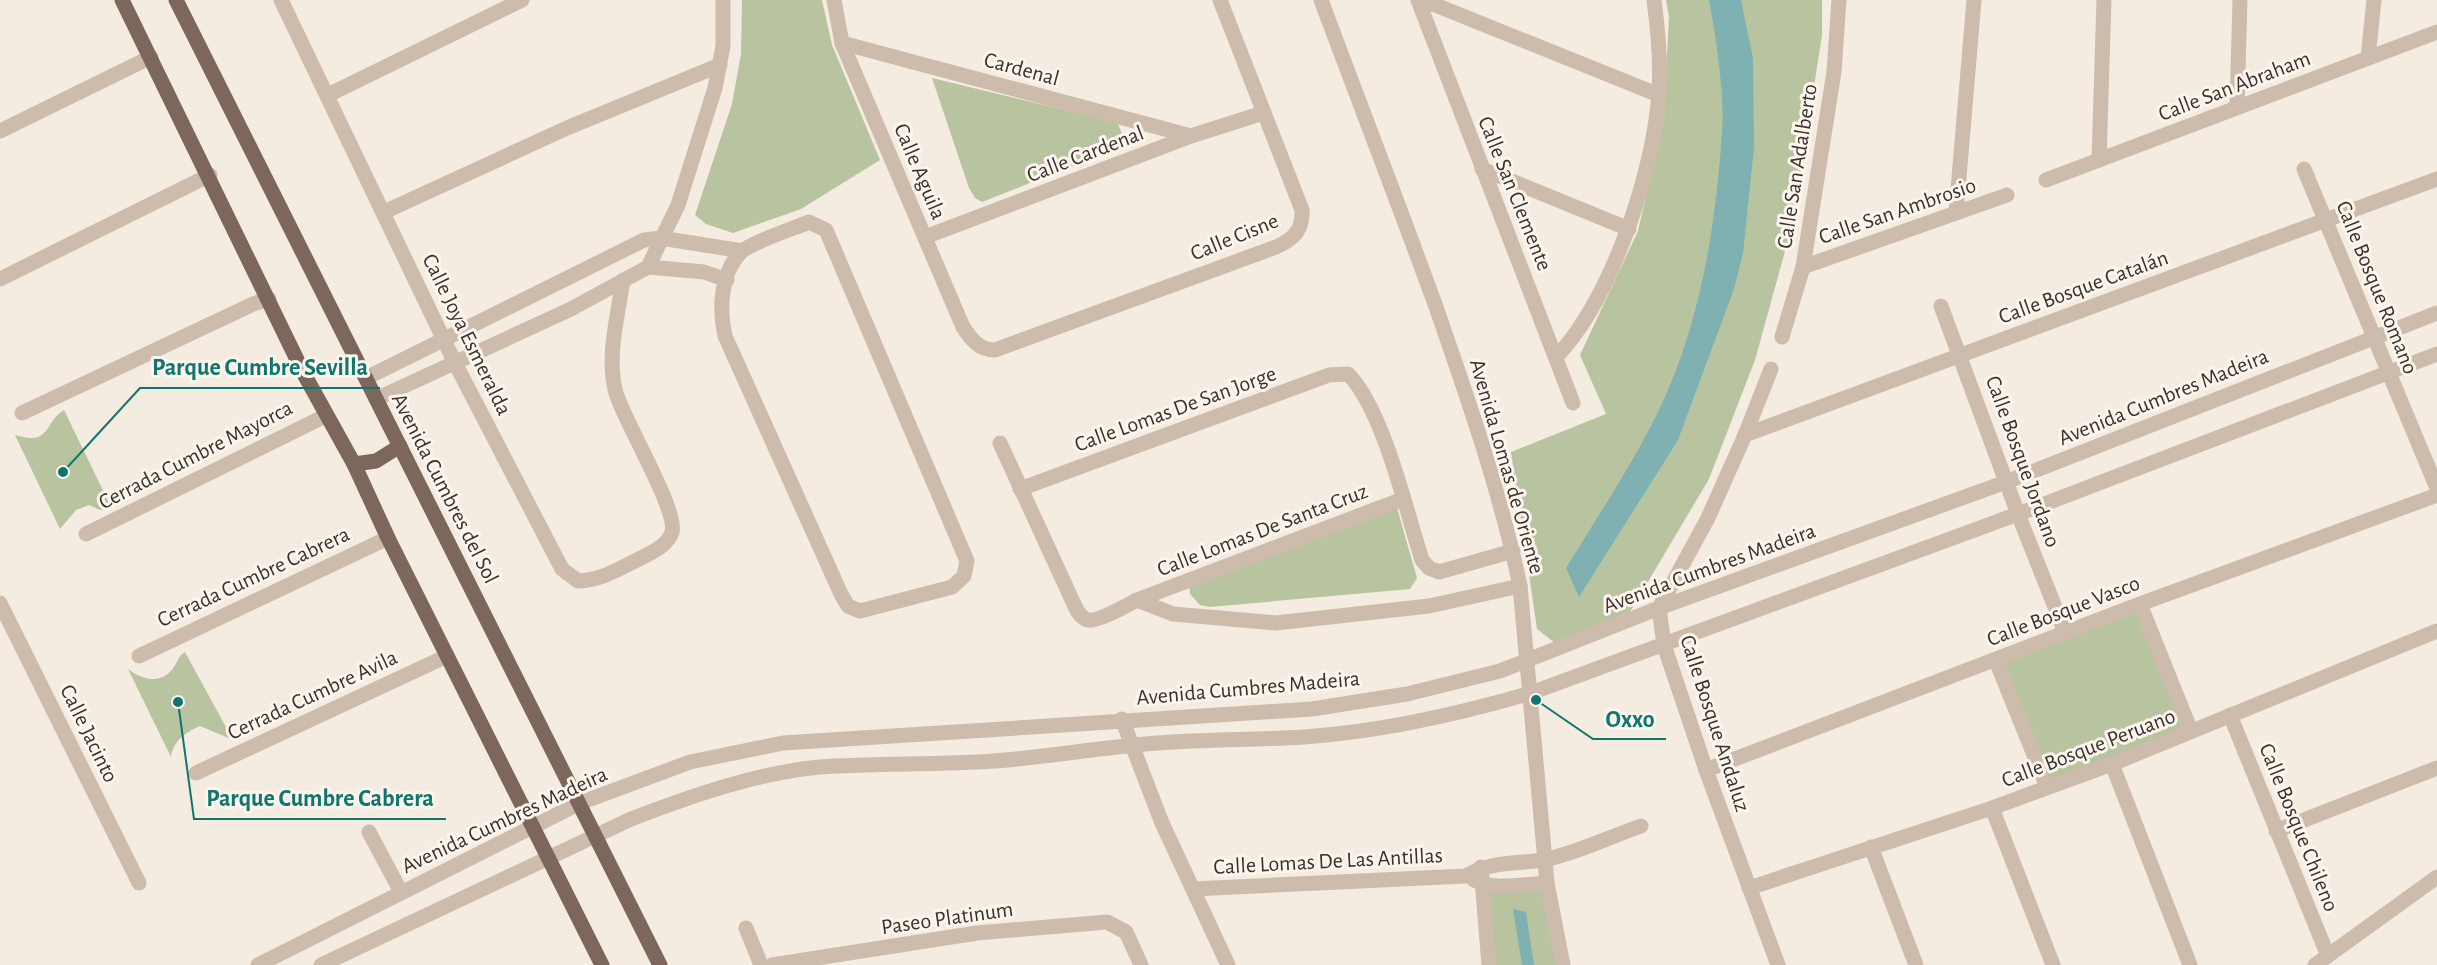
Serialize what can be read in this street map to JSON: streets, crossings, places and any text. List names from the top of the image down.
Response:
{
  "streets": {
    "main road": ["Avenida Cumbres del Sol"],
    "street": [
      "Cardenal",
      "Calle San Abraham",
      "Calle Cardenal",
      "Calle San Adalberto",
      "Calle Aguila",
      "Calle San Clemente",
      "Calle San Ambrosio",
      "Calle Cisne",
      "Calle Bosque Catalán",
      "Calle Bosque Romano",
      "Calle Joya Esmeralda",
      "Avenida Cumbres Madeira",
      "Calle Lomas De San Jorge",
      "Cerrada Cumbre Mayorca",
      "Calle Bosque Jordano",
      "Avenida Lomas de Oriente",
      "Calle Lomas De Santa Cruz",
      "Cerrada Cumbre Cabrera",
      "Calle Bosque Vasco",
      "Cerrada Cumbre Avila",
      "Calle Bosque Andaluz",
      "Calle Jacinto",
      "Calle Bosque Peruano",
      "Calle Bosque Chileno",
      "Calle Lomas De Las Antillas",
      "Paseo Platinum"
    ]
  },
  "crossings": [
    ["Cardenal", "Calle Cardenal"],
    ["Cardenal", "Calle Aguila"],
    ["Calle Cardenal", "Calle Aguila"],
    ["Calle Cardenal", "Calle Cisne"],
    ["Calle San Adalberto", "Calle San Ambrosio"],
    ["Calle Aguila", "Calle Cisne"],
    ["Calle Bosque Catalán", "Calle Bosque Romano"],
    ["Calle Bosque Catalán", "Calle Bosque Jordano"],
    ["Calle Bosque Romano", "Avenida Cumbres Madeira"],
    ["Avenida Cumbres Madeira", "Calle Bosque Jordano"],
    ["Avenida Cumbres Madeira", "Avenida Lomas de Oriente"],
    ["Avenida Cumbres Madeira", "Avenida Cumbres del Sol"],
    ["Avenida Cumbres Madeira", "Calle Bosque Andaluz"],
    ["Calle Lomas De San Jorge", "Calle Lomas De Santa Cruz"],
    ["Calle Bosque Jordano", "Calle Bosque Vasco"],
    ["Avenida Lomas de Oriente", "Calle Lomas De Santa Cruz"],
    ["Avenida Lomas de Oriente", "Calle Lomas De Las Antillas"],
    ["Calle Bosque Vasco", "Calle Bosque Andaluz"],
    ["Calle Bosque Andaluz", "Calle Bosque Peruano"],
    ["Calle Bosque Peruano", "Calle Bosque Chileno"]
  ],
  "places": ["Parque Cumbre Sevilla", "Oxxo", "Parque Cumbre Cabrera"]
}
